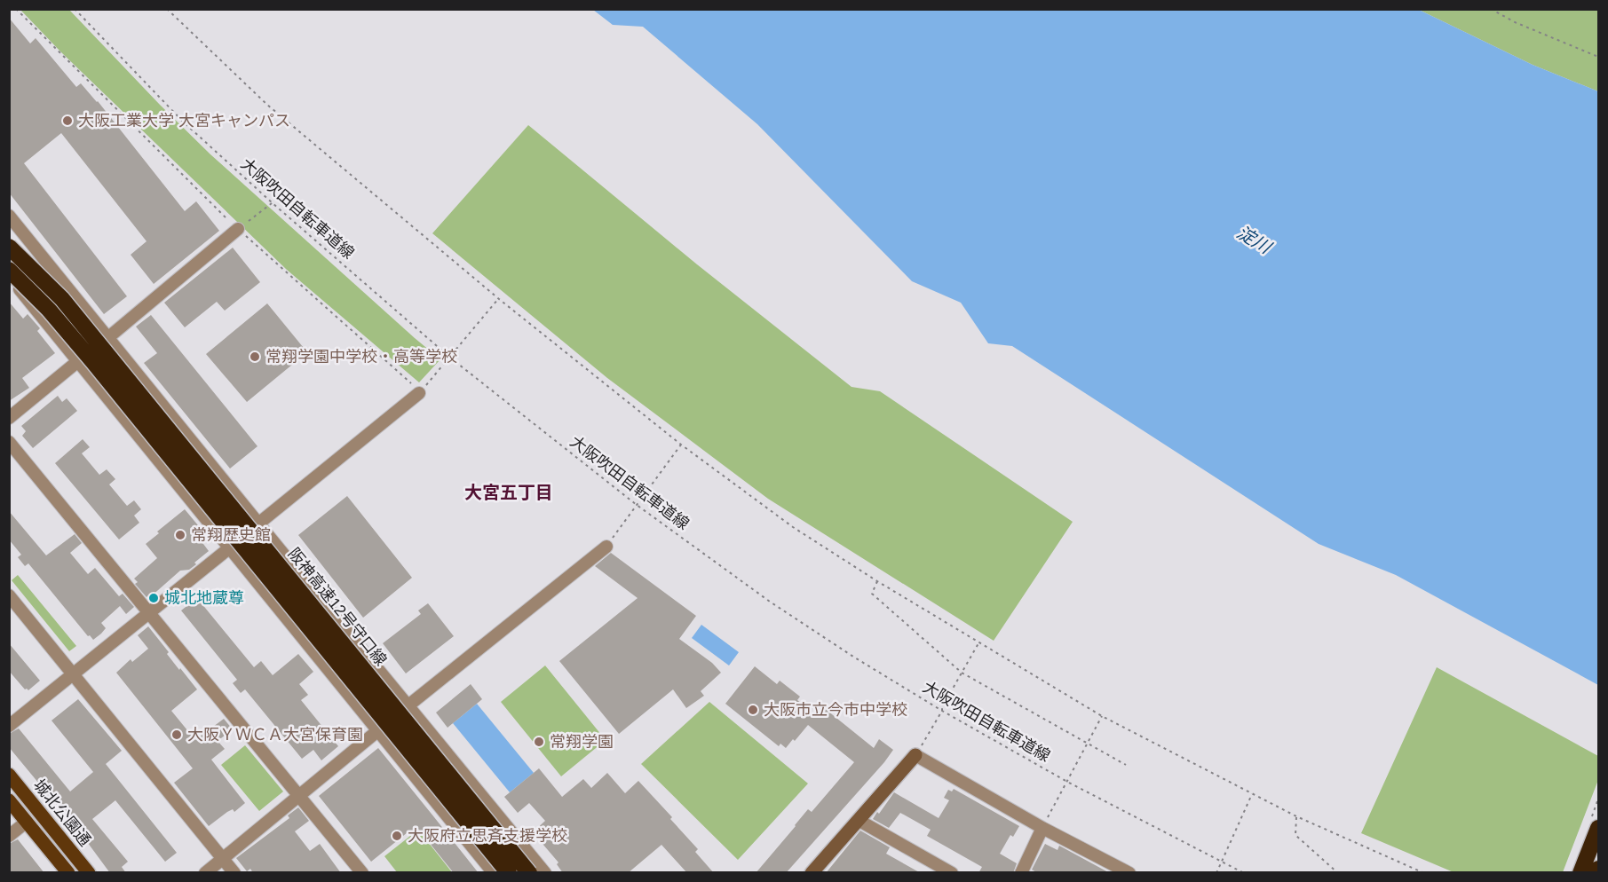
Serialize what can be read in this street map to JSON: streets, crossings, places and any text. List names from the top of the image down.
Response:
{
  "streets": {
    "highway": ["阪神高速12号守口線"],
    "main road": ["城北公園通"],
    "path": ["大阪吹田自転車道線"]
  },
  "districts": ["大宮五丁目"],
  "water": ["淀川"],
  "places": [
    "大阪工業大学 大宮キャンパス",
    "常翔学園中学校・高等学校",
    "常翔歴史館",
    "城北地蔵尊",
    "大阪市立今市中学校",
    "大阪ＹＷＣＡ大宮保育園",
    "常翔学園",
    "大阪府立思斉支援学校"
  ]
}
